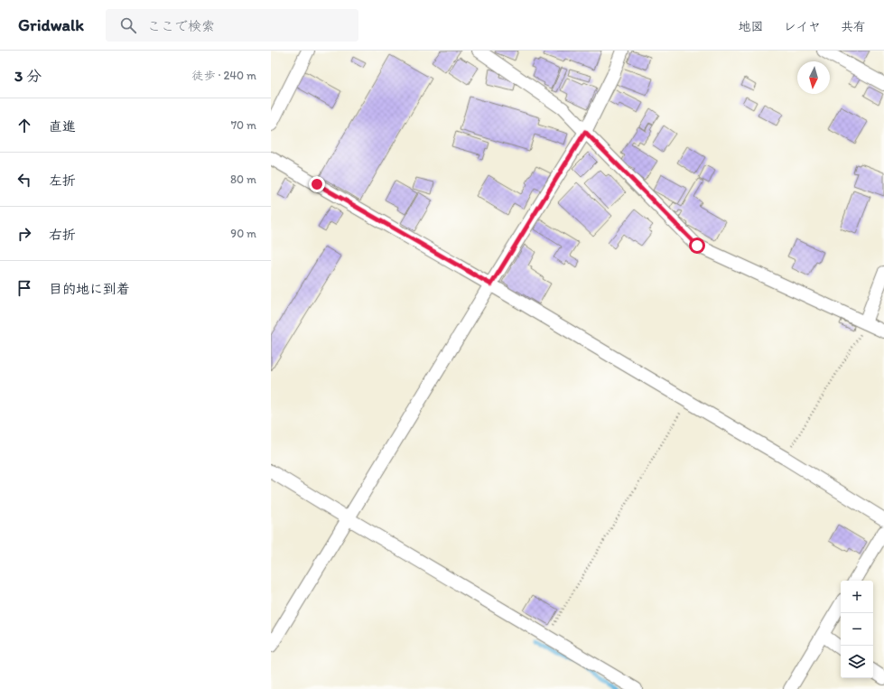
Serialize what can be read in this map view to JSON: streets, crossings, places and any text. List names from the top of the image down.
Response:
{
  "north": "bottom",
  "page": {
    "header": "Gridwalk",
    "search": "ここで検索",
    "nav": ["地図", "レイヤ", "共有"],
    "heading": ["3 分", "徒歩 · 240 m"],
    "list": [
      ["直進", "70 m"],
      ["左折", "80 m"],
      ["右折", "90 m"],
      "目的地に到着"
    ],
    "map_buttons": ["+", "−"]
  }
}
